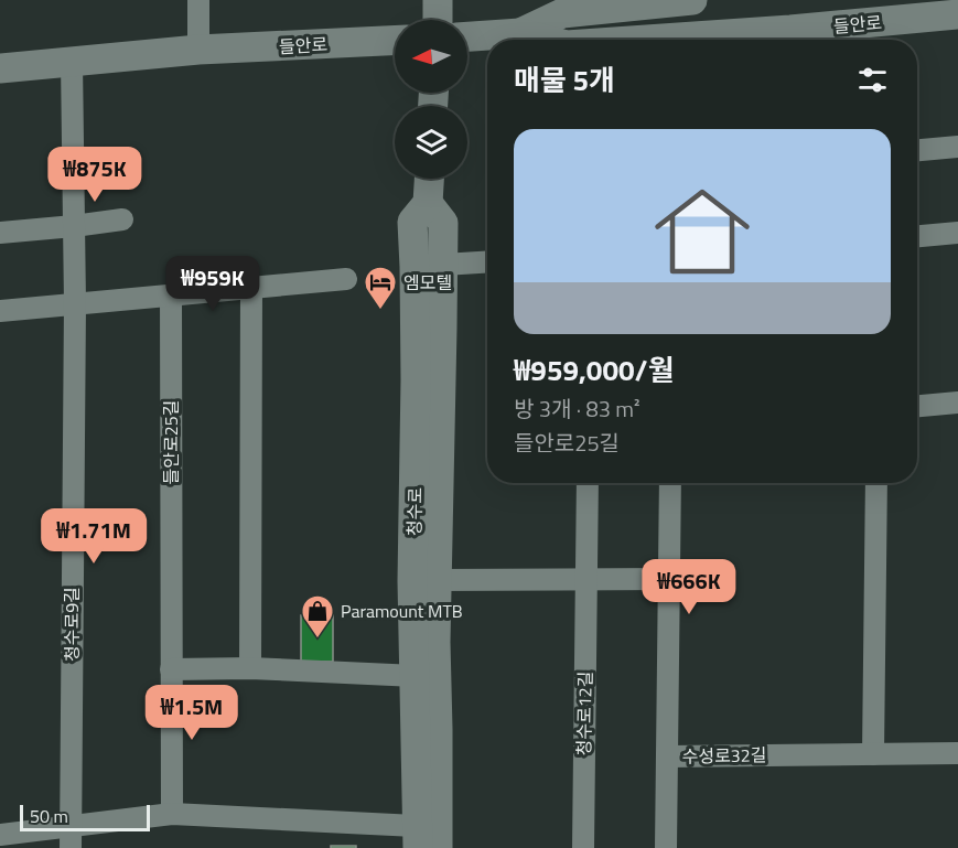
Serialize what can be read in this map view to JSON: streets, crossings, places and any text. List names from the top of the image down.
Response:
{
  "streets": {
    "main road": ["들안로", "청수로"],
    "street": [
      "들안로25길",
      "청수로9길",
      "청수로12길",
      "수성로32길"
    ]
  },
  "places": {
    "hotel": ["엠모텔"],
    "shop": ["Paramount MTB"]
  },
  "scale_bar": "50 m",
  "north": "left",
  "page": {
    "heading": "매물 5개",
    "list": [
      {
        "name": "₩959,000/월",
        "note": "방 3개 · 83 m² · 들안로25길"
      }
    ],
    "price": [
      "₩875K",
      "₩959K",
      "₩1.71M",
      "₩666K",
      "₩1.5M"
    ],
    "scale": "50 m"
  }
}
